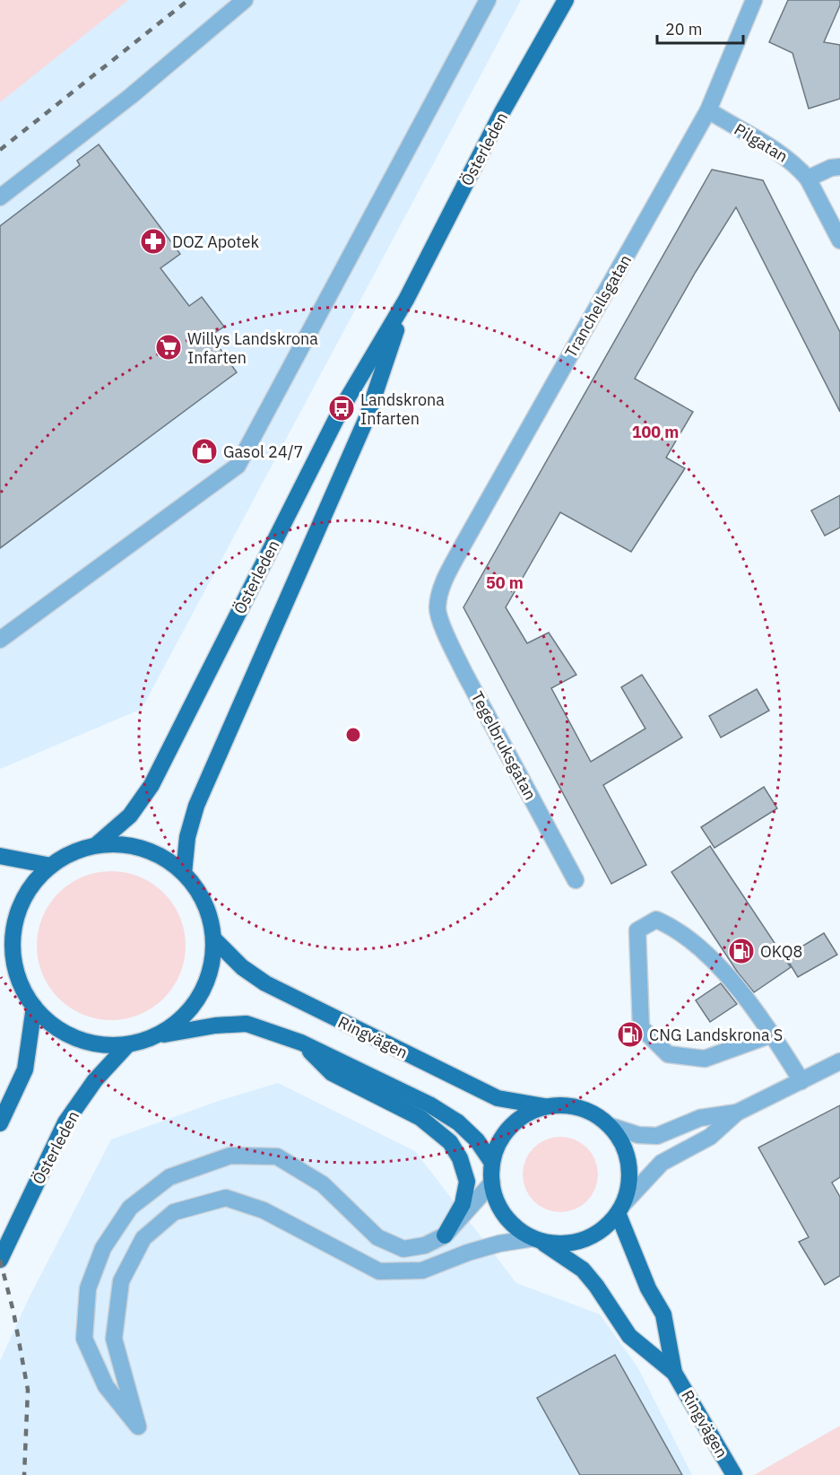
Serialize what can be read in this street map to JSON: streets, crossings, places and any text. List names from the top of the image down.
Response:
{
  "streets": {
    "main road": ["Österleden", "Ringvägen"],
    "street": ["Pilgatan", "Tranchellsgatan", "Tegelbruksgatan"]
  },
  "crossings": [
    ["Pilgatan", "Tranchellsgatan"],
    ["Tranchellsgatan", "Tegelbruksgatan"]
  ],
  "places": {
    "pharmacy": ["DOZ Apotek"],
    "supermarket": ["Willys Landskrona Infarten"],
    "bus stop": ["Landskrona Infarten"],
    "shop": ["Gasol 24/7"],
    "fuel station": ["OKQ8", "CNG Landskrona S"]
  },
  "scale_bar": "20 m",
  "rings": ["100 m", "50 m"]
}
